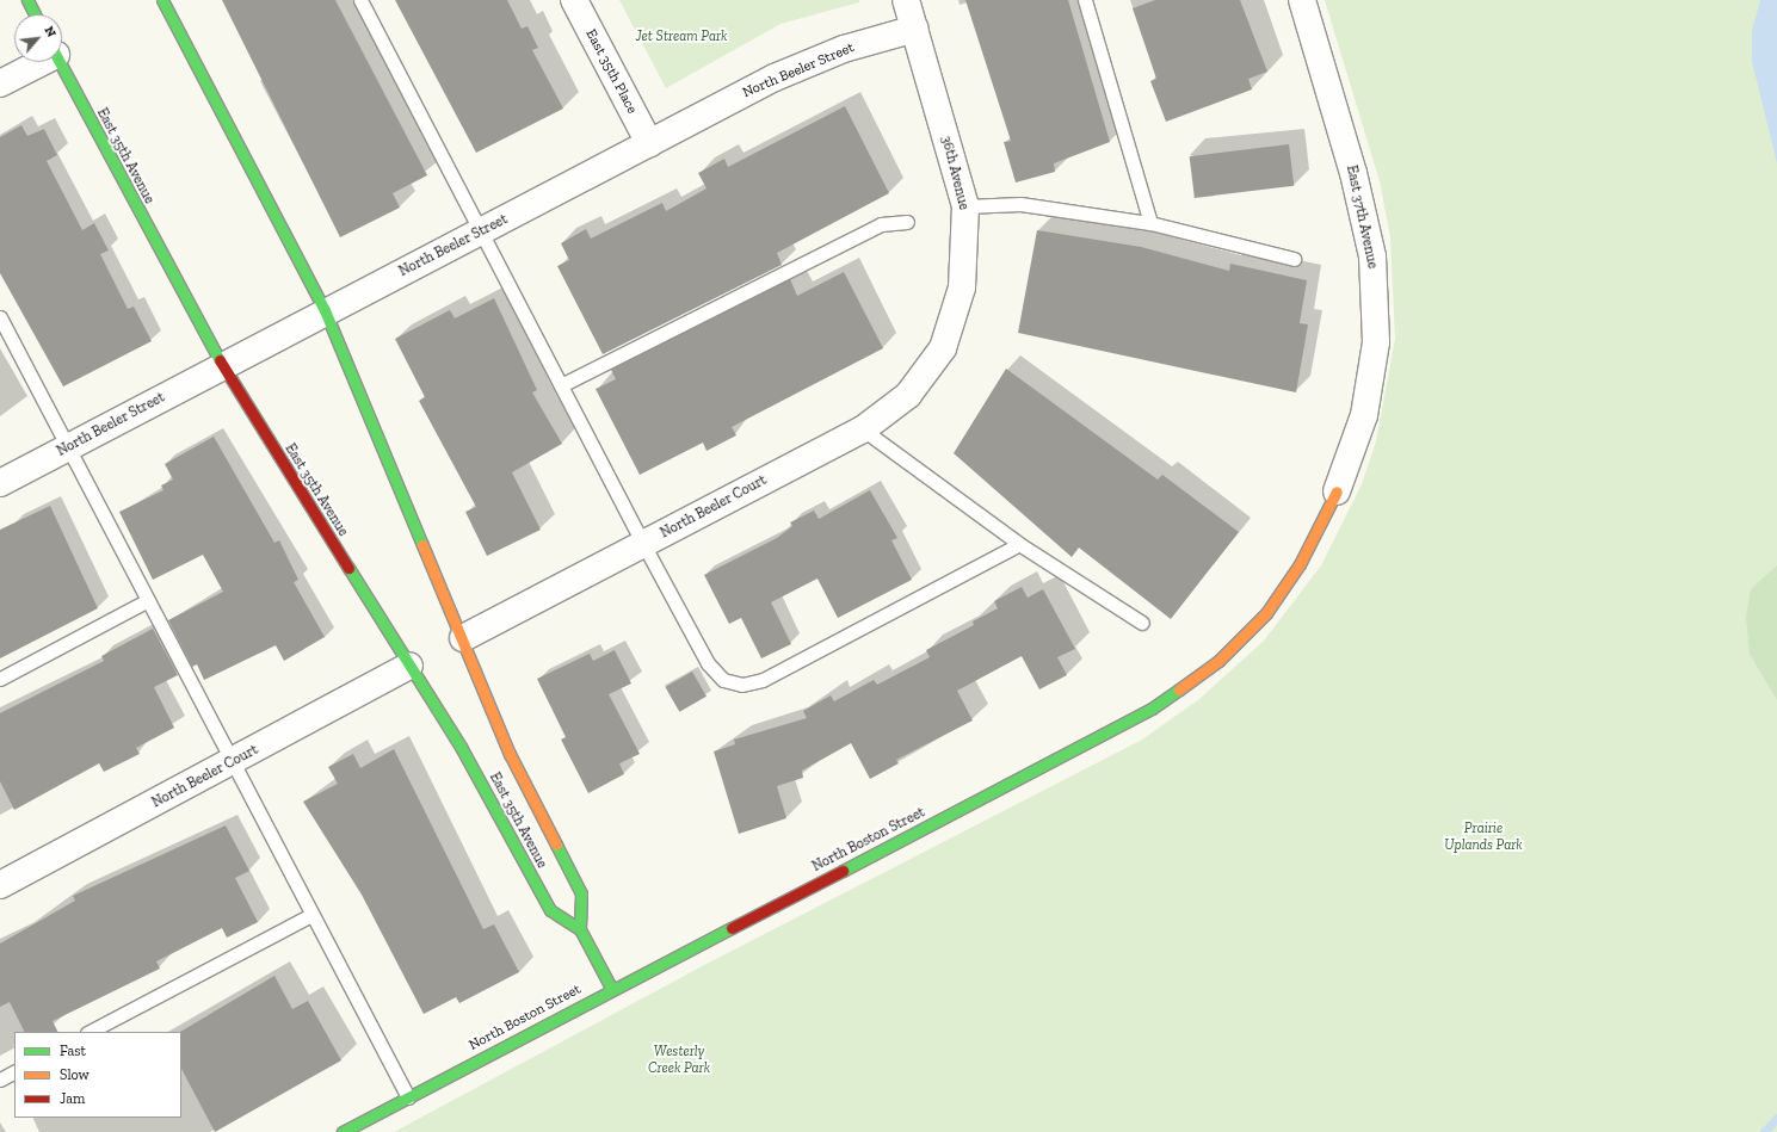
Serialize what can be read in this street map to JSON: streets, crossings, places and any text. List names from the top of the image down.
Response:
{
  "streets": {
    "street": [
      "North Beeler Street",
      "East 35th Place",
      "East 35th Avenue",
      "36th Avenue",
      "East 37th Avenue",
      "North Beeler Court",
      "North Boston Street"
    ]
  },
  "crossings": [
    ["North Beeler Street", "East 35th Place"],
    ["North Beeler Street", "East 35th Avenue"],
    ["North Beeler Street", "36th Avenue"],
    ["East 35th Avenue", "North Beeler Court"],
    ["East 35th Avenue", "North Boston Street"],
    ["36th Avenue", "North Beeler Court"],
    ["East 37th Avenue", "North Boston Street"]
  ],
  "parks": ["Jet Stream Park", "Prairie Uplands Park", "Westerly Creek Park"],
  "legend": ["Fast", "Slow", "Jam"],
  "north": "top right"
}
